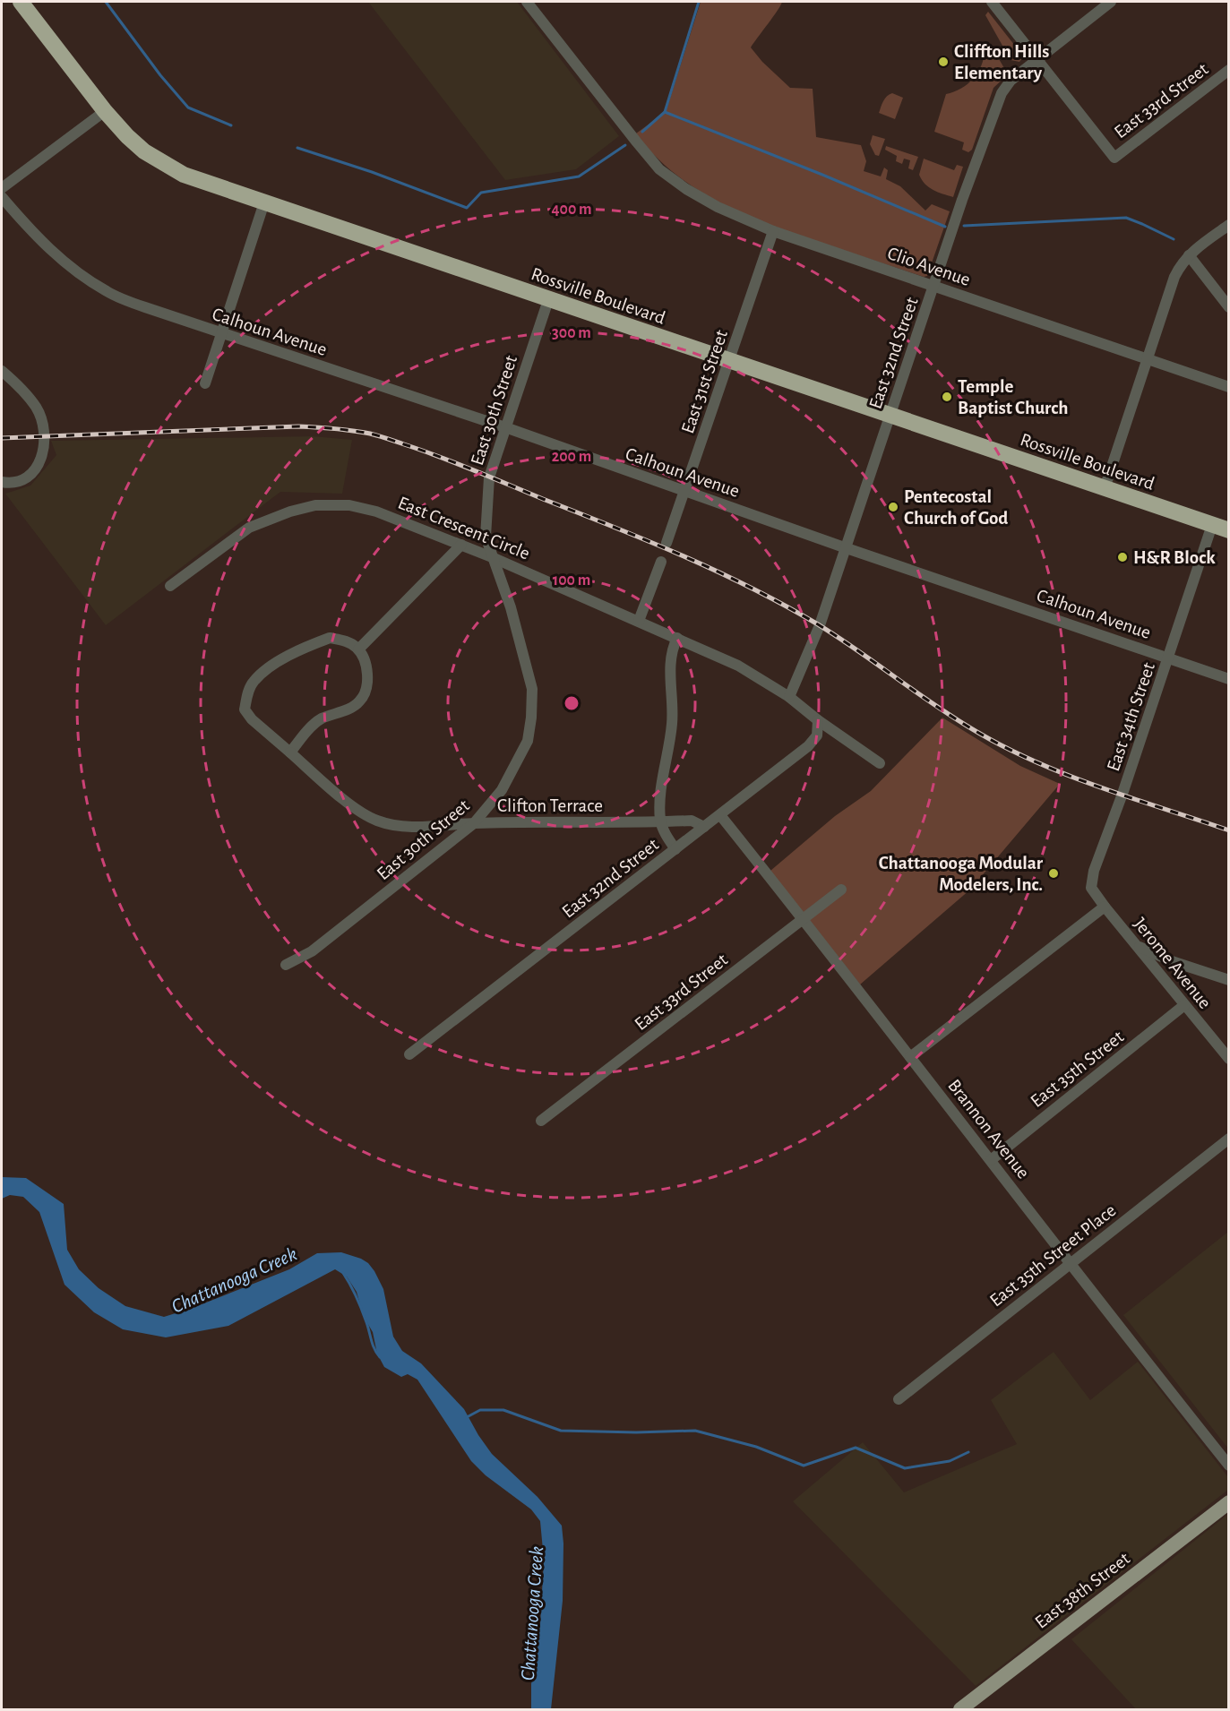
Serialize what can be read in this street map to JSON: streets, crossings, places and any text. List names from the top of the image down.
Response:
{
  "streets": {
    "highway": ["Rossville Boulevard"],
    "main road": ["East 38th Street"],
    "street": [
      "East 33rd Street",
      "Clio Avenue",
      "Calhoun Avenue",
      "East 32nd Street",
      "East 31st Street",
      "East 30th Street",
      "East Crescent Circle",
      "East 34th Street",
      "Clifton Terrace",
      "Jerome Avenue",
      "East 35th Street",
      "Brannon Avenue",
      "East 35th Street Place"
    ]
  },
  "crossings": [
    ["East 33rd Street", "East 32nd Street"],
    ["East 33rd Street", "Brannon Avenue"],
    ["Clio Avenue", "East 32nd Street"],
    ["Clio Avenue", "East 31st Street"],
    ["Rossville Boulevard", "East 32nd Street"],
    ["Rossville Boulevard", "East 31st Street"],
    ["Rossville Boulevard", "East 30th Street"],
    ["Rossville Boulevard", "East 34th Street"],
    ["Calhoun Avenue", "East 32nd Street"],
    ["Calhoun Avenue", "East 31st Street"],
    ["Calhoun Avenue", "East 30th Street"],
    ["Calhoun Avenue", "East 34th Street"],
    ["East 32nd Street", "East Crescent Circle"],
    ["East 32nd Street", "Clifton Terrace"],
    ["East 32nd Street", "Brannon Avenue"],
    ["East 30th Street", "East Crescent Circle"],
    ["East 30th Street", "Clifton Terrace"],
    ["East 34th Street", "Jerome Avenue"],
    ["Jerome Avenue", "East 35th Street"],
    ["East 35th Street", "Brannon Avenue"],
    ["Brannon Avenue", "East 35th Street Place"]
  ],
  "water": ["Chattanooga Creek"],
  "places": [
    "Cliffton Hills Elementary",
    "Temple Baptist Church",
    "Pentecostal Church of God",
    "H&R Block",
    "Chattanooga Modular Modelers, Inc."
  ],
  "rings": [
    "400 m",
    "300 m",
    "200 m",
    "100 m"
  ]
}
